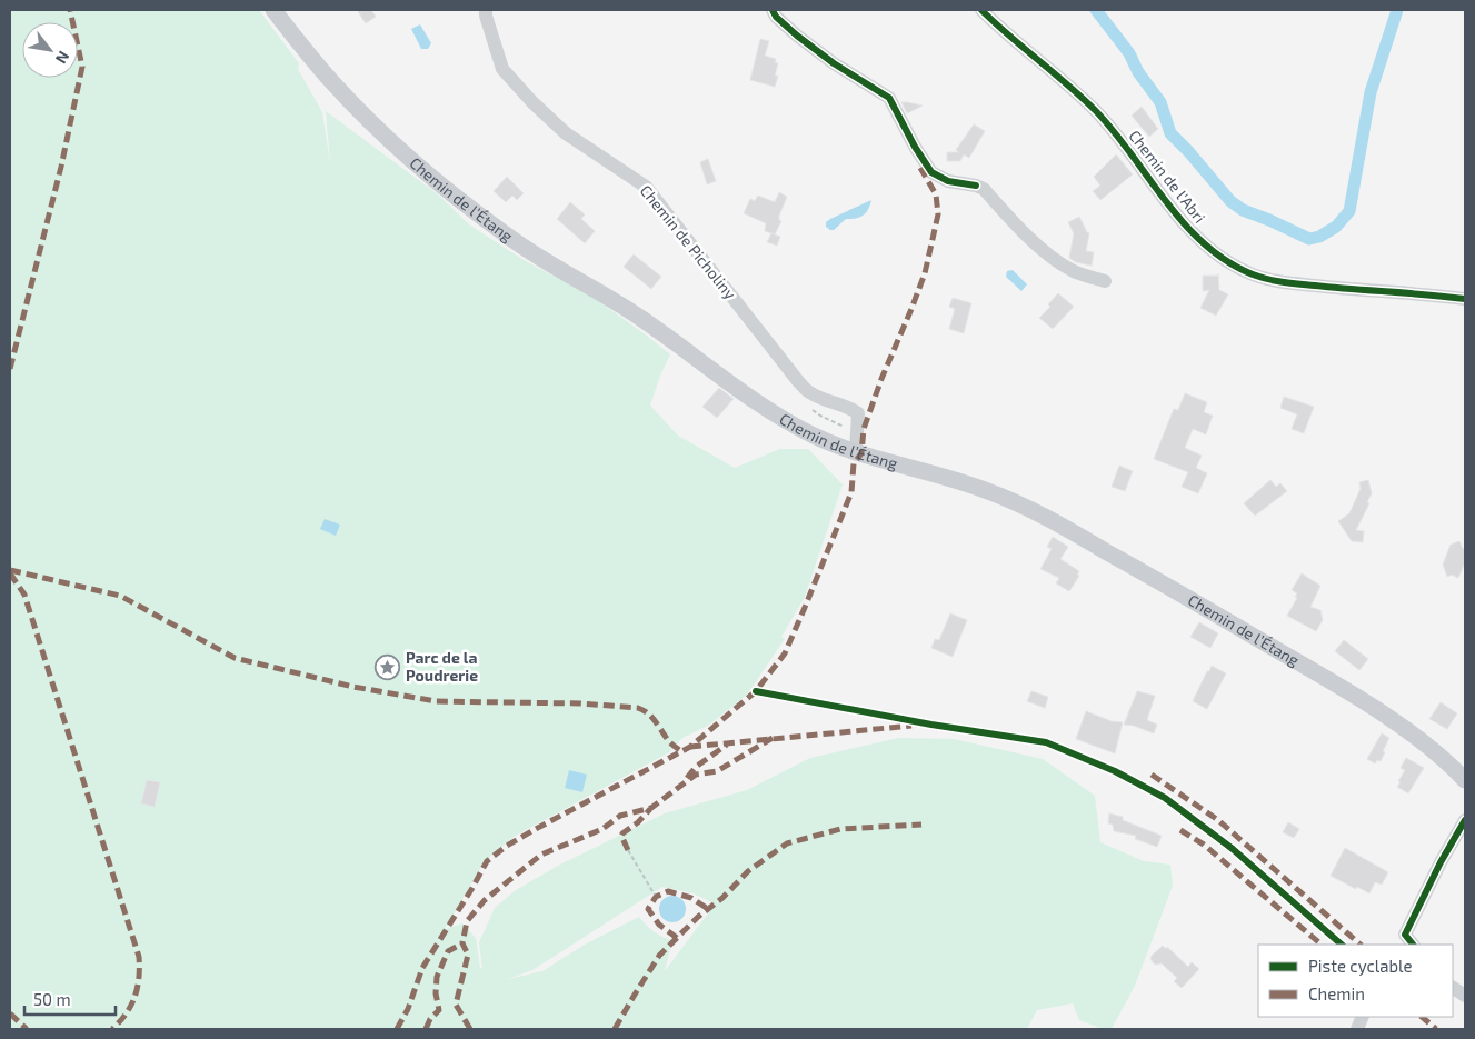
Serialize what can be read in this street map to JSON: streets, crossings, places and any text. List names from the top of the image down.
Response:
{
  "streets": {
    "main road": ["Chemin de l’Étang"],
    "street": ["Chemin de l'Abri", "Chemin de Picholiny"]
  },
  "crossings": [
    ["Chemin de l’Étang", "Chemin de Picholiny"]
  ],
  "places": {
    "place": ["Parc de la Poudrerie"]
  },
  "legend": ["Piste cyclable", "Chemin"],
  "scale_bar": "50 m",
  "north": "bottom right"
}
